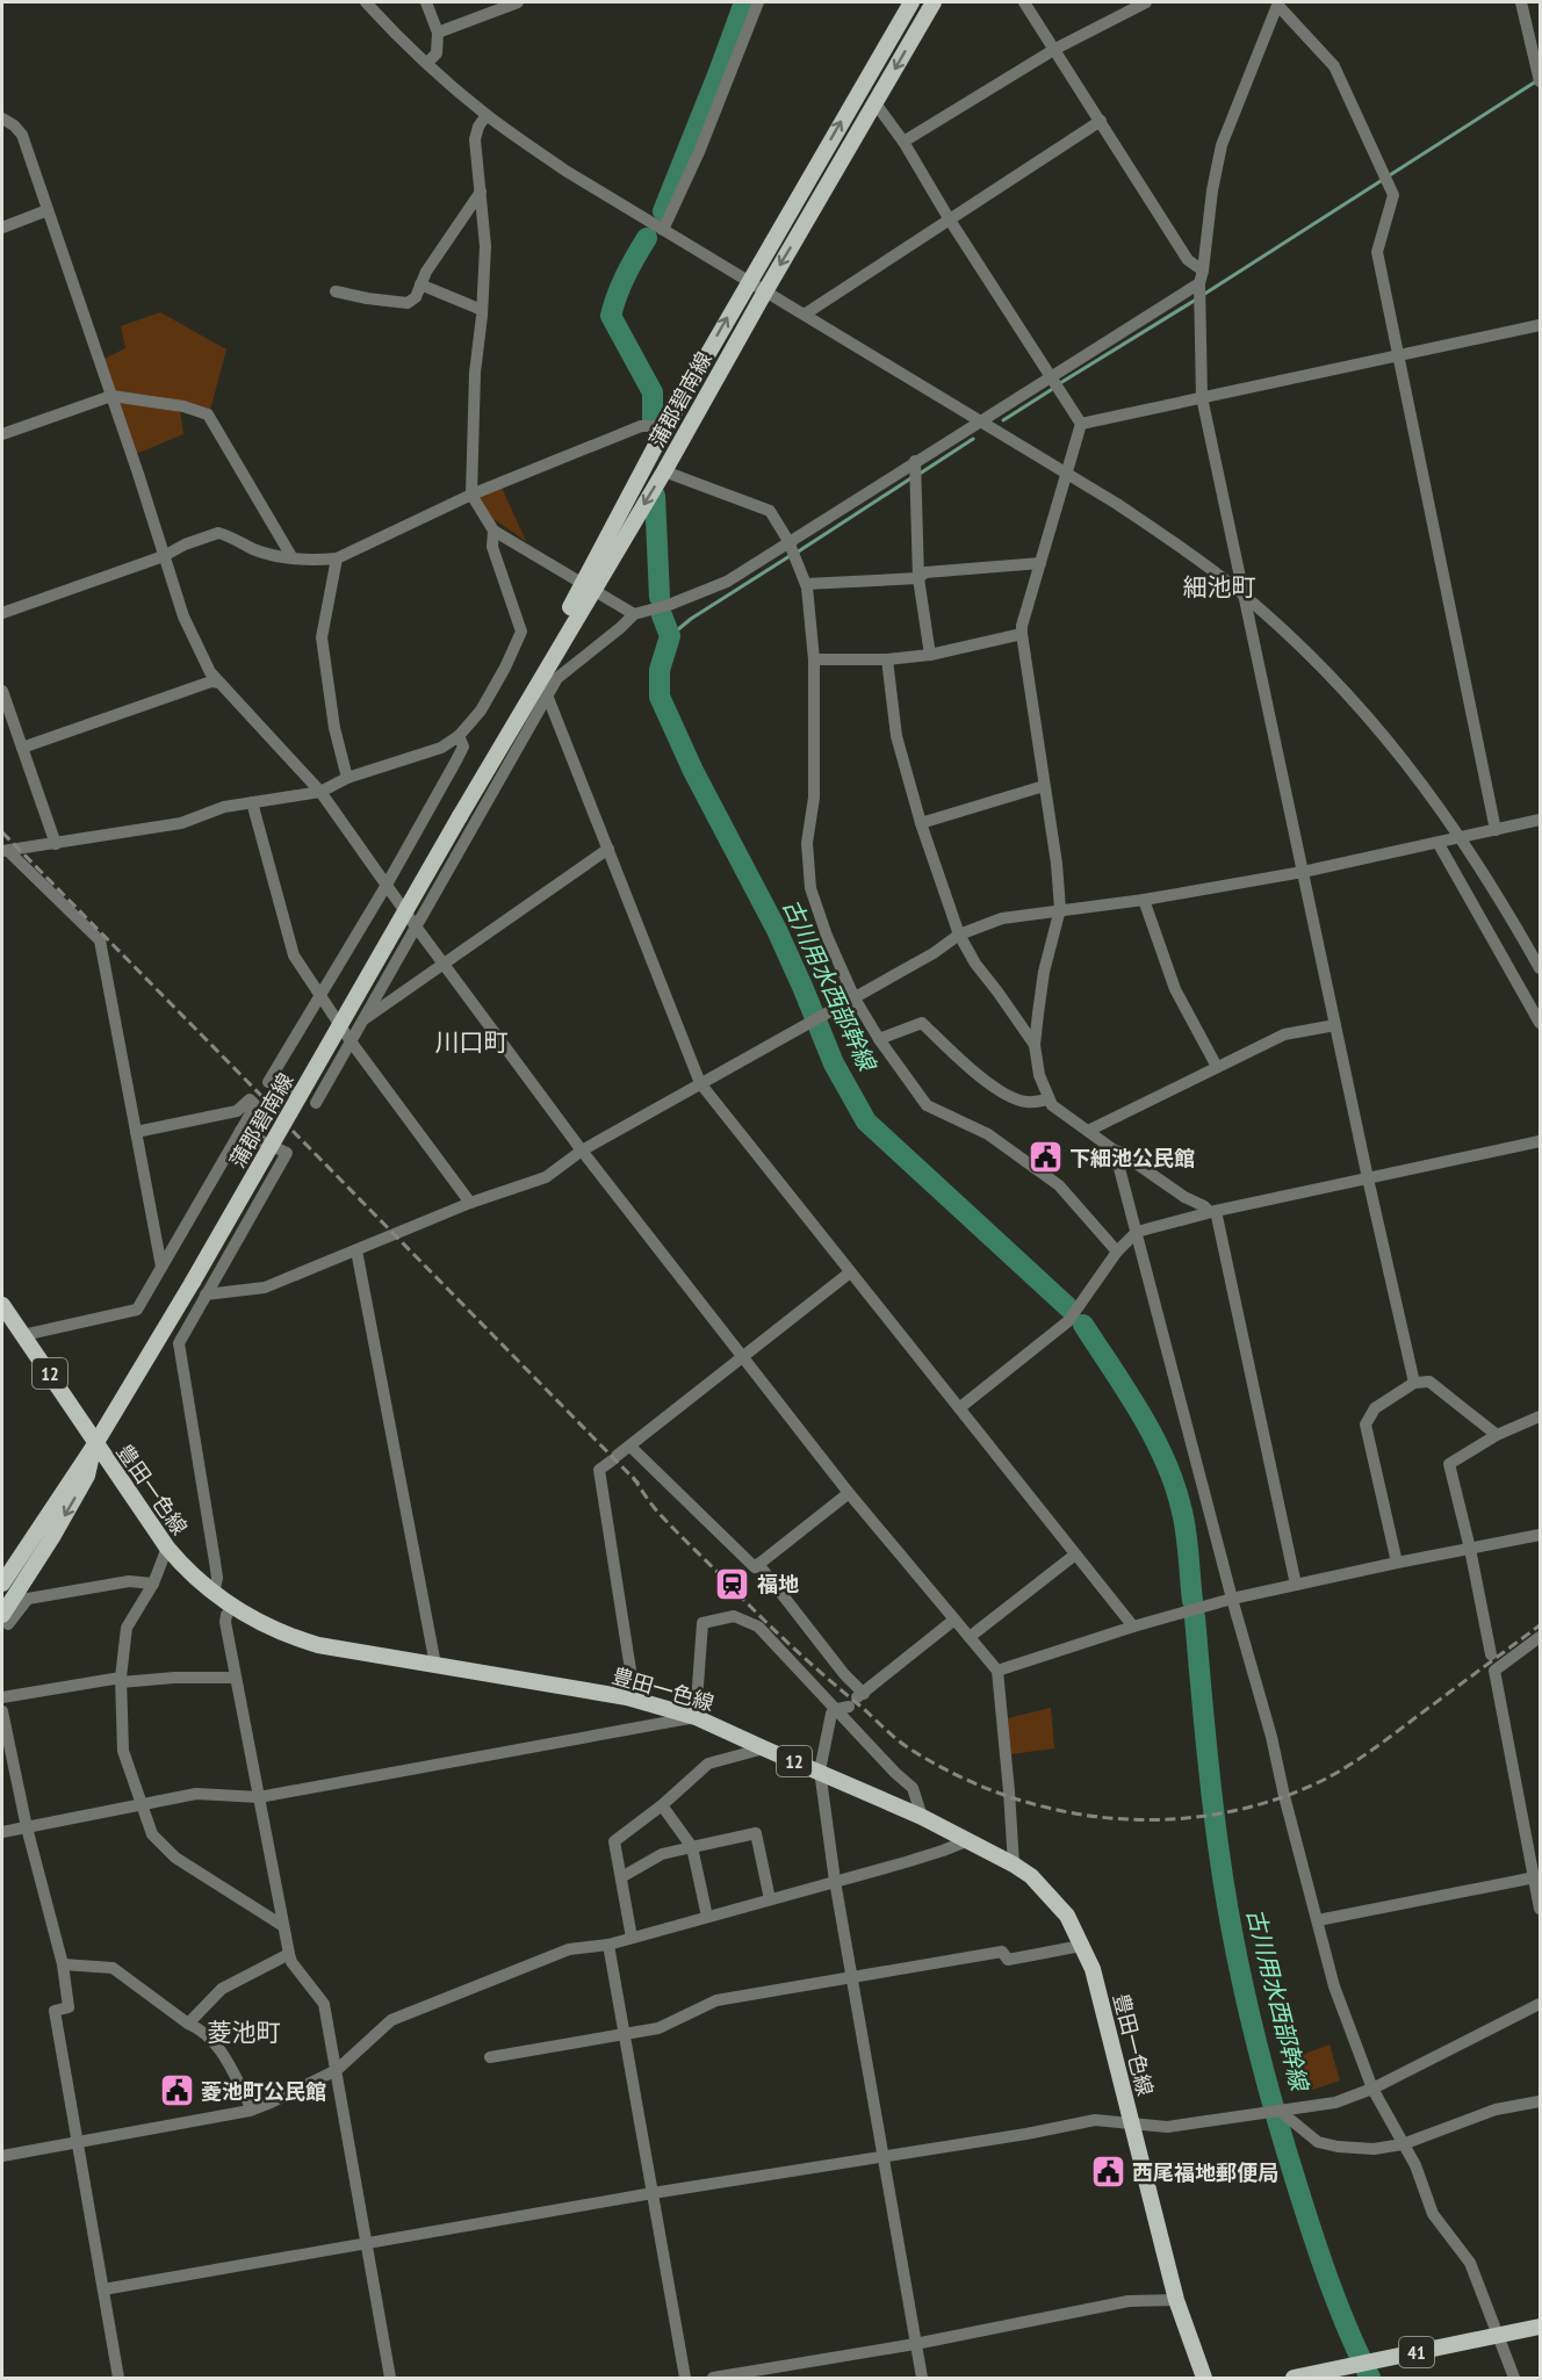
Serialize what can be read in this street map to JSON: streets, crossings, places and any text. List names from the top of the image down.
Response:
{
  "streets": {
    "main road": [
      "蒲郡碧南線",
      "12",
      "豊田一色線",
      "41"
    ]
  },
  "crossings": [
    ["蒲郡碧南線", "豊田一色線"]
  ],
  "districts": ["細池町", "川口町", "菱池町"],
  "water": ["古川用水西部幹線"],
  "places": {
    "public building": ["下細池公民館", "菱池町公民館", "西尾福地郵便局"],
    "station": ["福地"]
  }
}
